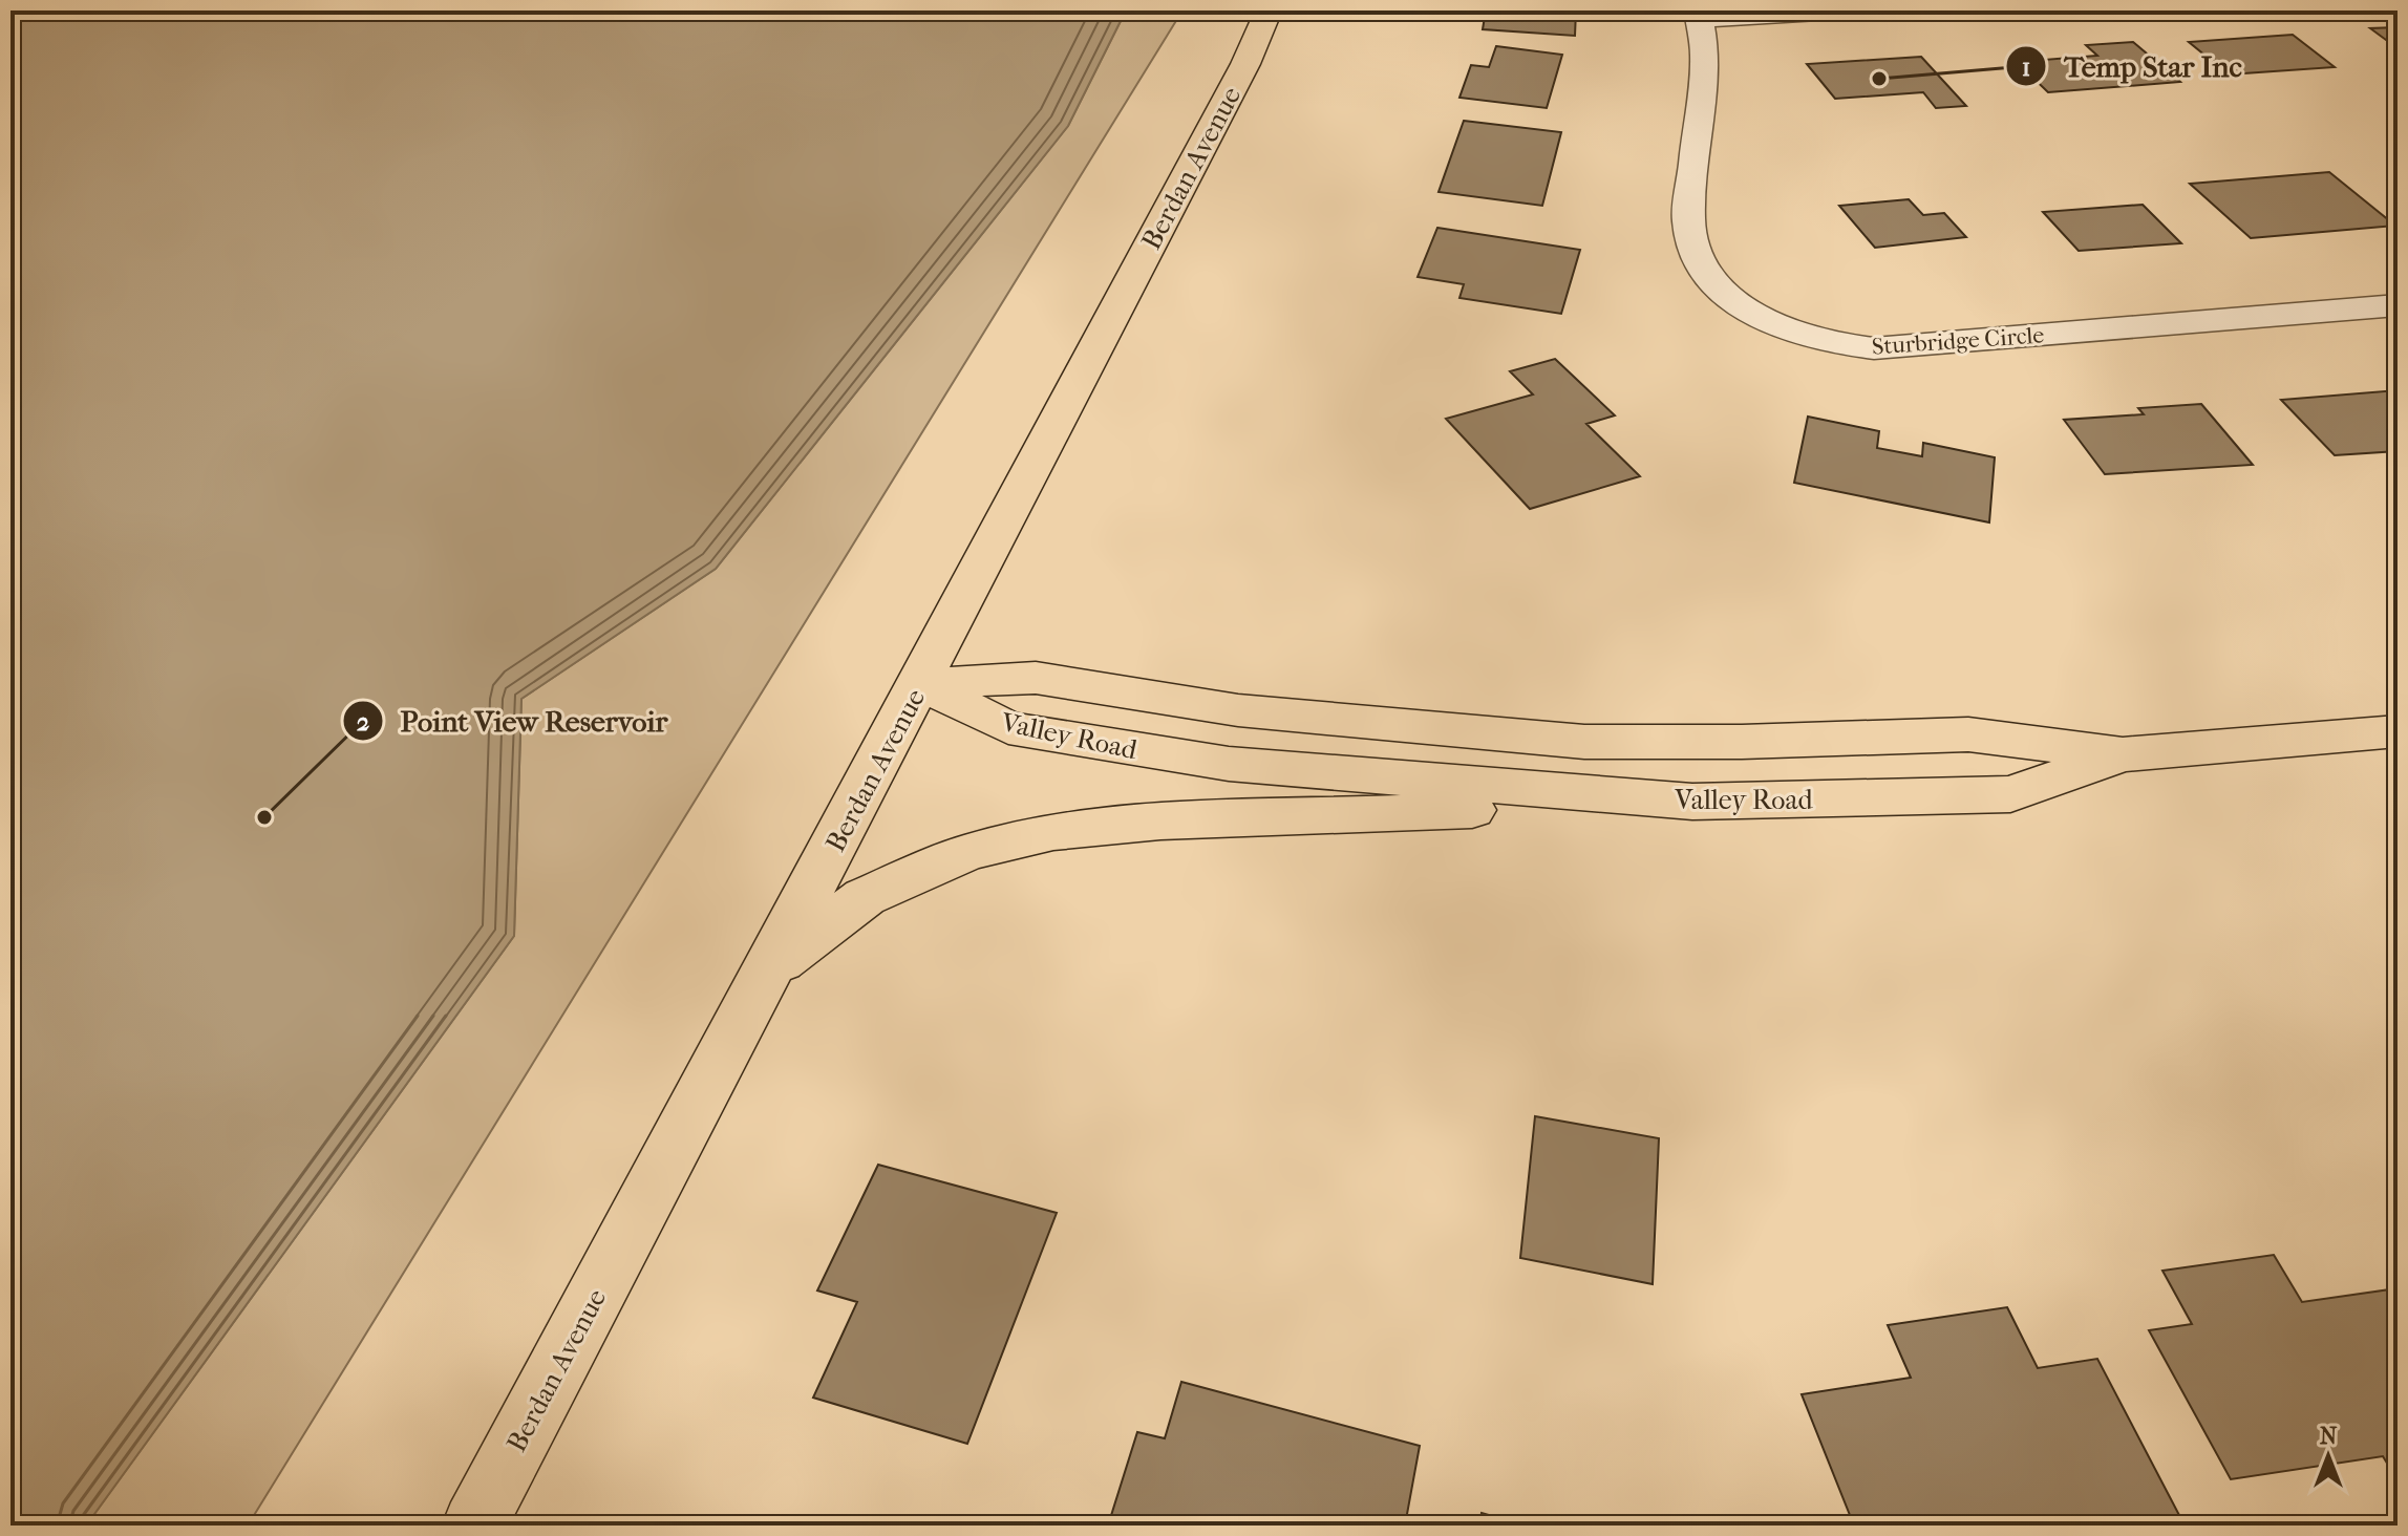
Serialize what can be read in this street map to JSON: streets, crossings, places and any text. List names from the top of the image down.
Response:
{
  "streets": {
    "main road": ["Berdan Avenue", "Valley Road"],
    "street": ["Sturbridge Circle"]
  },
  "crossings": [
    ["Berdan Avenue", "Valley Road"]
  ],
  "places": ["Temp Star Inc", "Point View Reservoir"],
  "north": "top"
}
